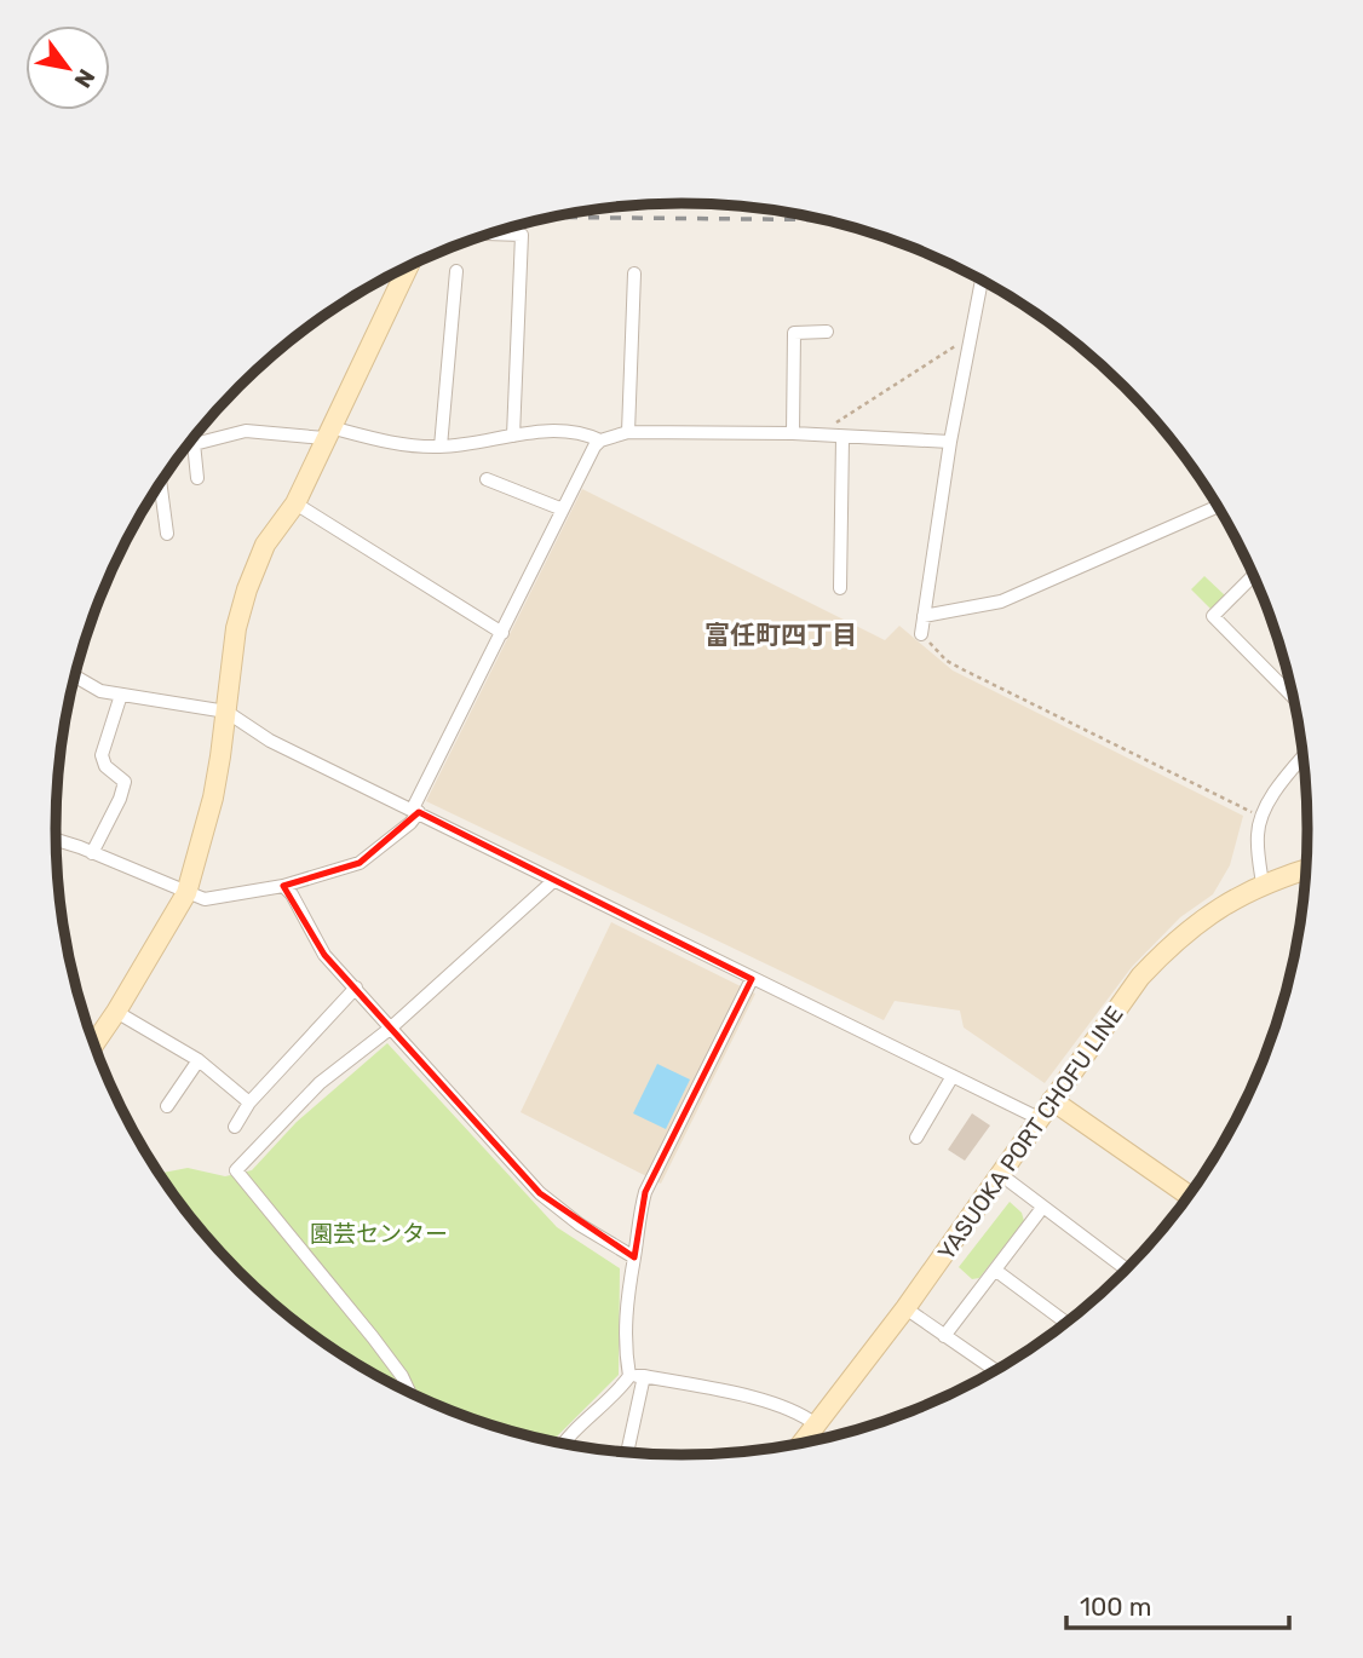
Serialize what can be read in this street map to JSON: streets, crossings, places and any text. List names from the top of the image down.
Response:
{
  "streets": {
    "street": ["YASUOKA PORT CHOFU LINE"]
  },
  "districts": ["富任町四丁目"],
  "parks": ["園芸センター"],
  "scale_bar": "100 m",
  "north": "bottom right"
}
